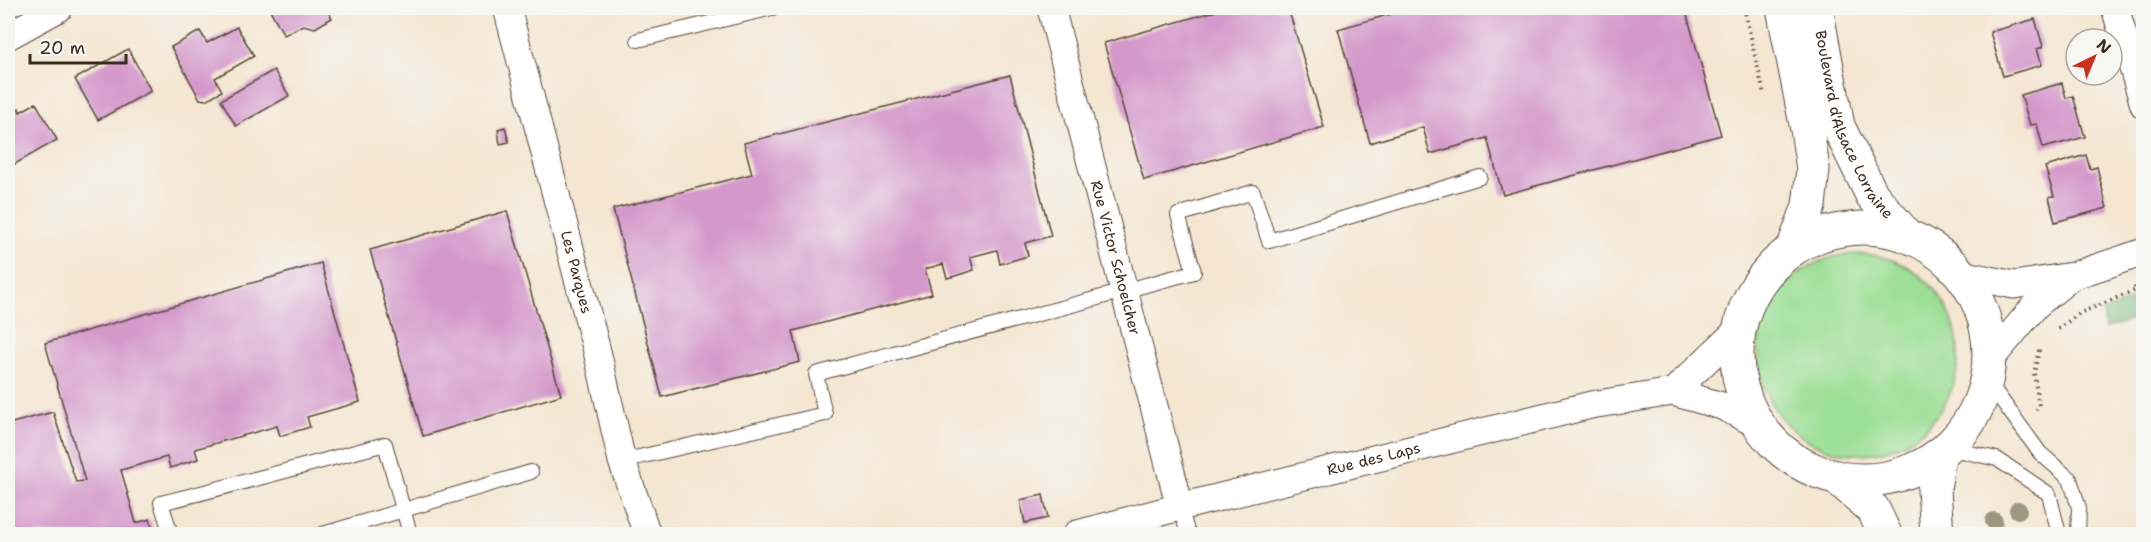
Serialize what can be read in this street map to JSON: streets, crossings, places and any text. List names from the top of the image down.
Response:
{
  "streets": {
    "main road": ["Boulevard d'Alsace Lorraine"],
    "street": ["Rue Victor Schoelcher", "Les Parques", "Rue des Laps"]
  },
  "crossings": [
    ["Rue Victor Schoelcher", "Rue des Laps"]
  ],
  "scale_bar": "20 m",
  "north": "top right"
}
